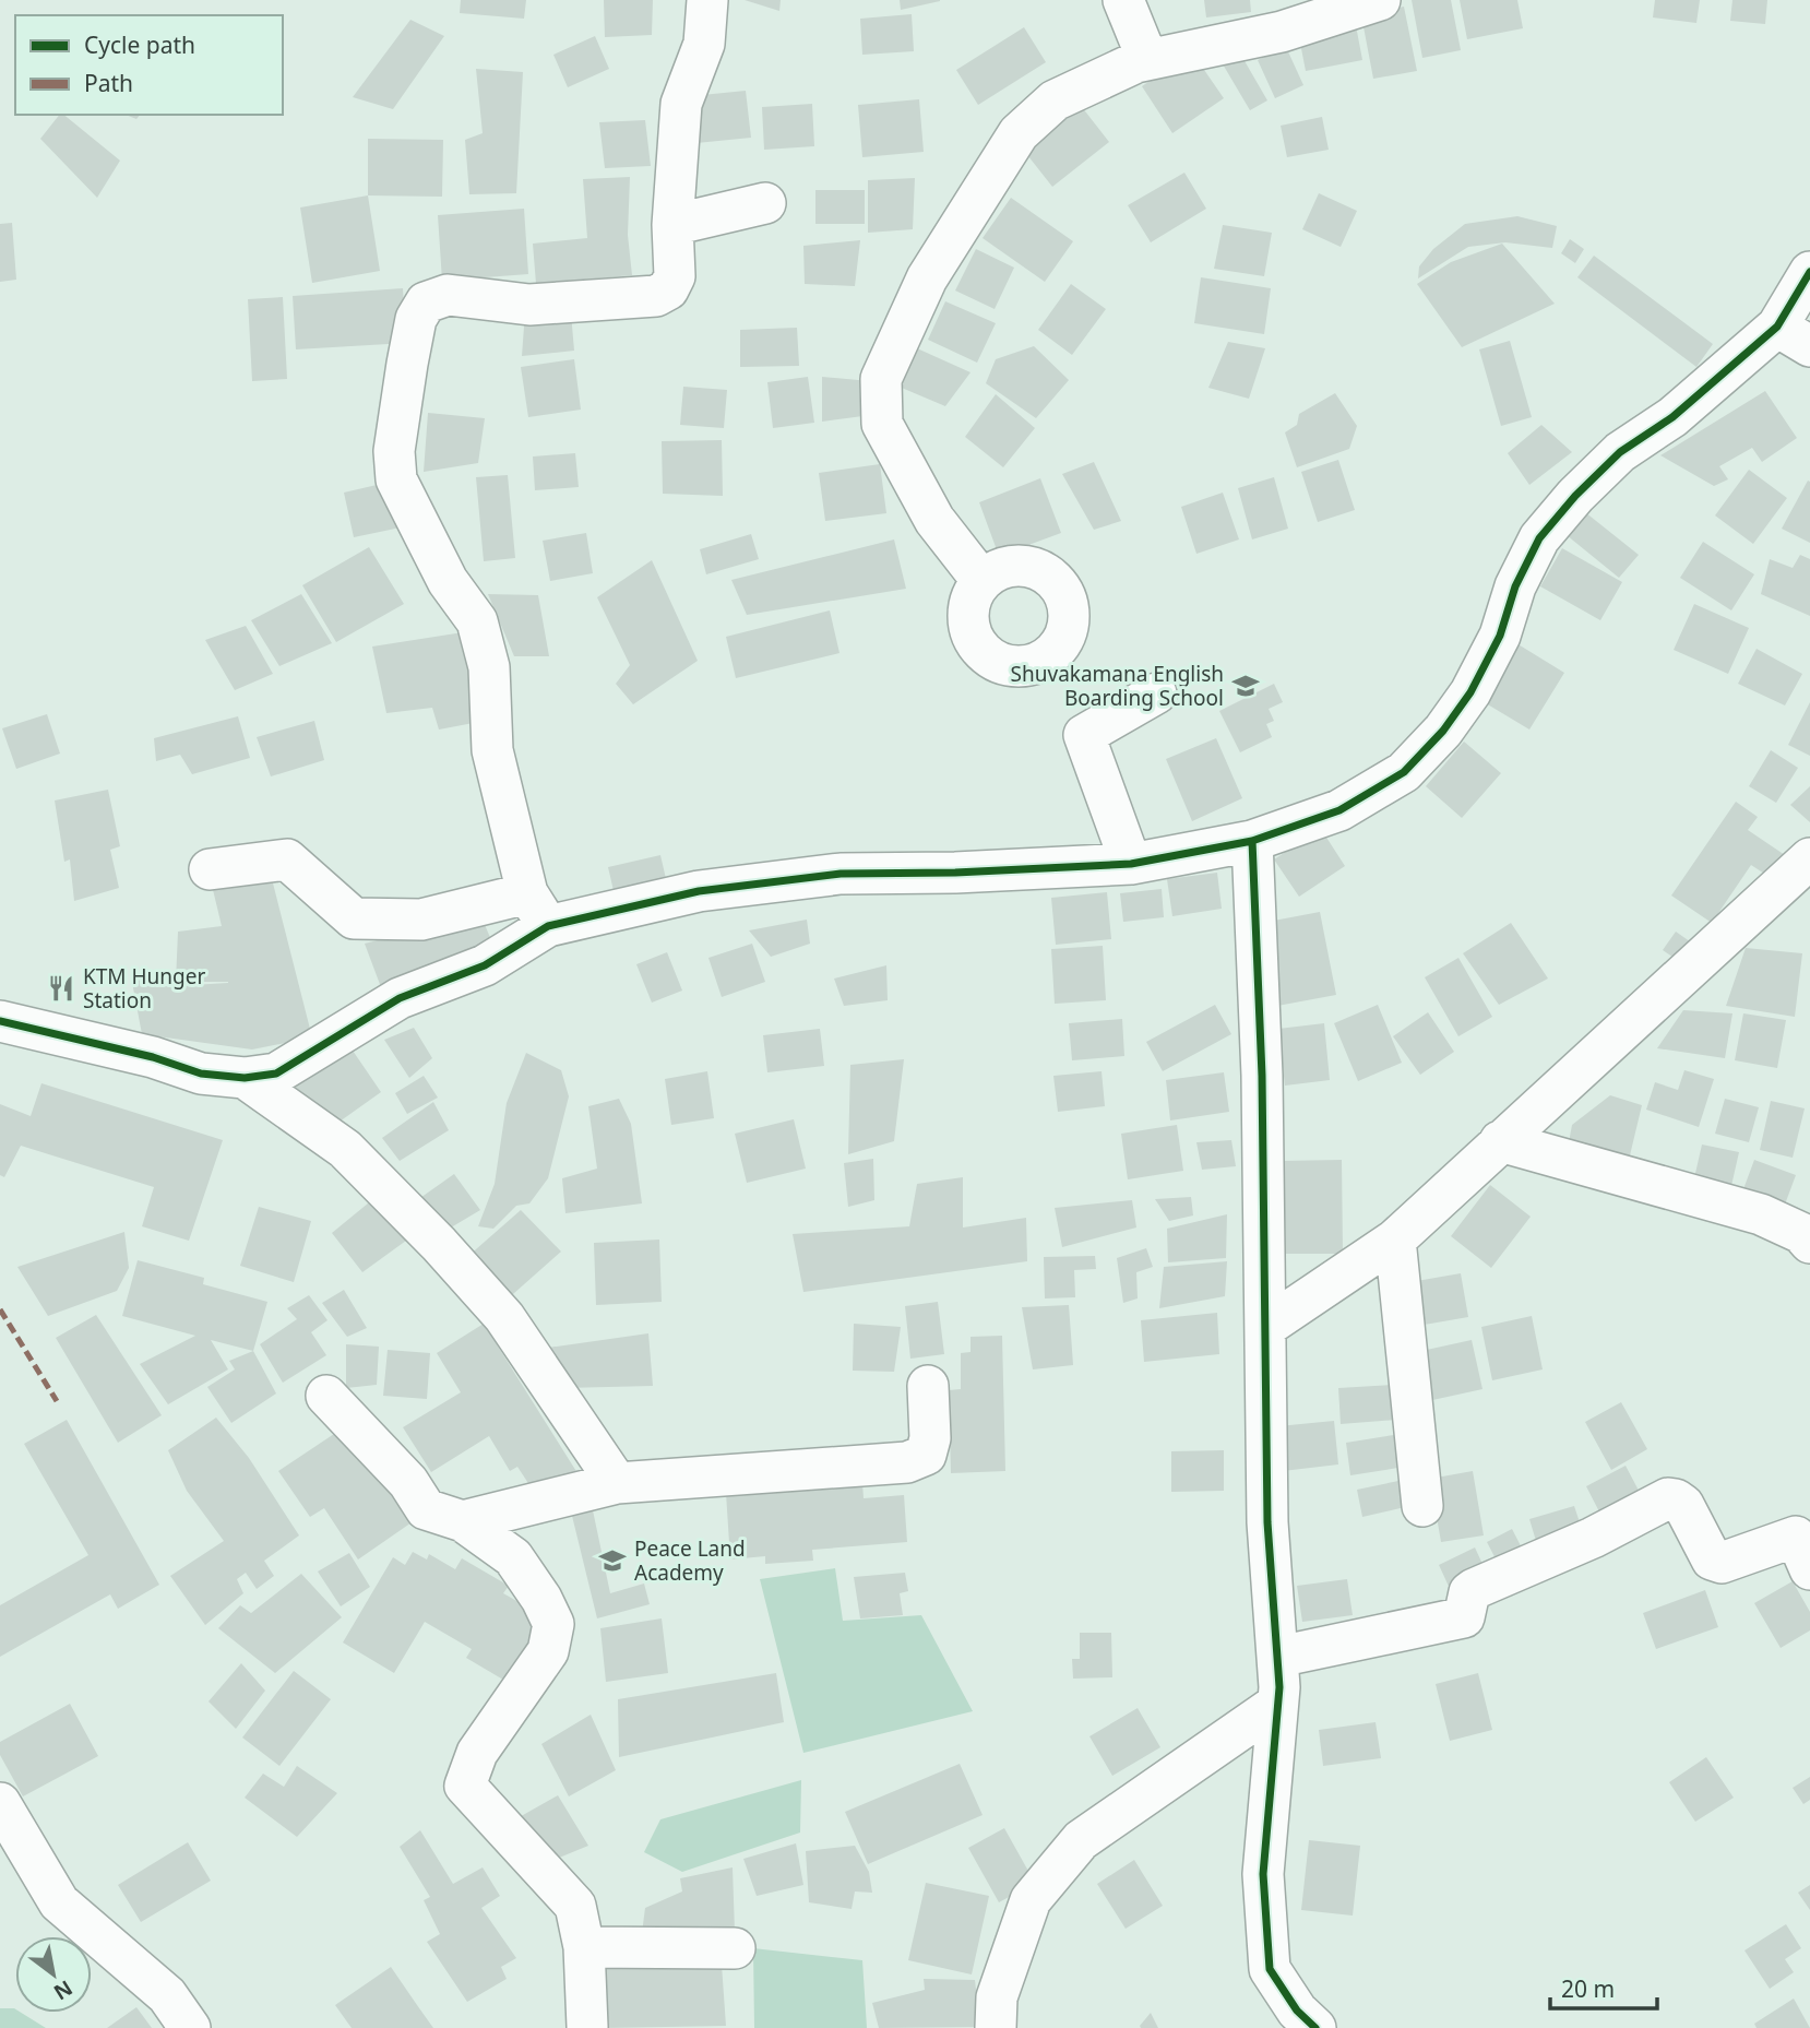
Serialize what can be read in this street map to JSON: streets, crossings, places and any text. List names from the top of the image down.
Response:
{
  "places": {
    "school or university": ["Shuvakamana English Boarding School", "Peace Land Academy"],
    "restaurant": ["KTM Hunger Station"]
  },
  "legend": ["Cycle path", "Path"],
  "scale_bar": "20 m",
  "north": "bottom right"
}
